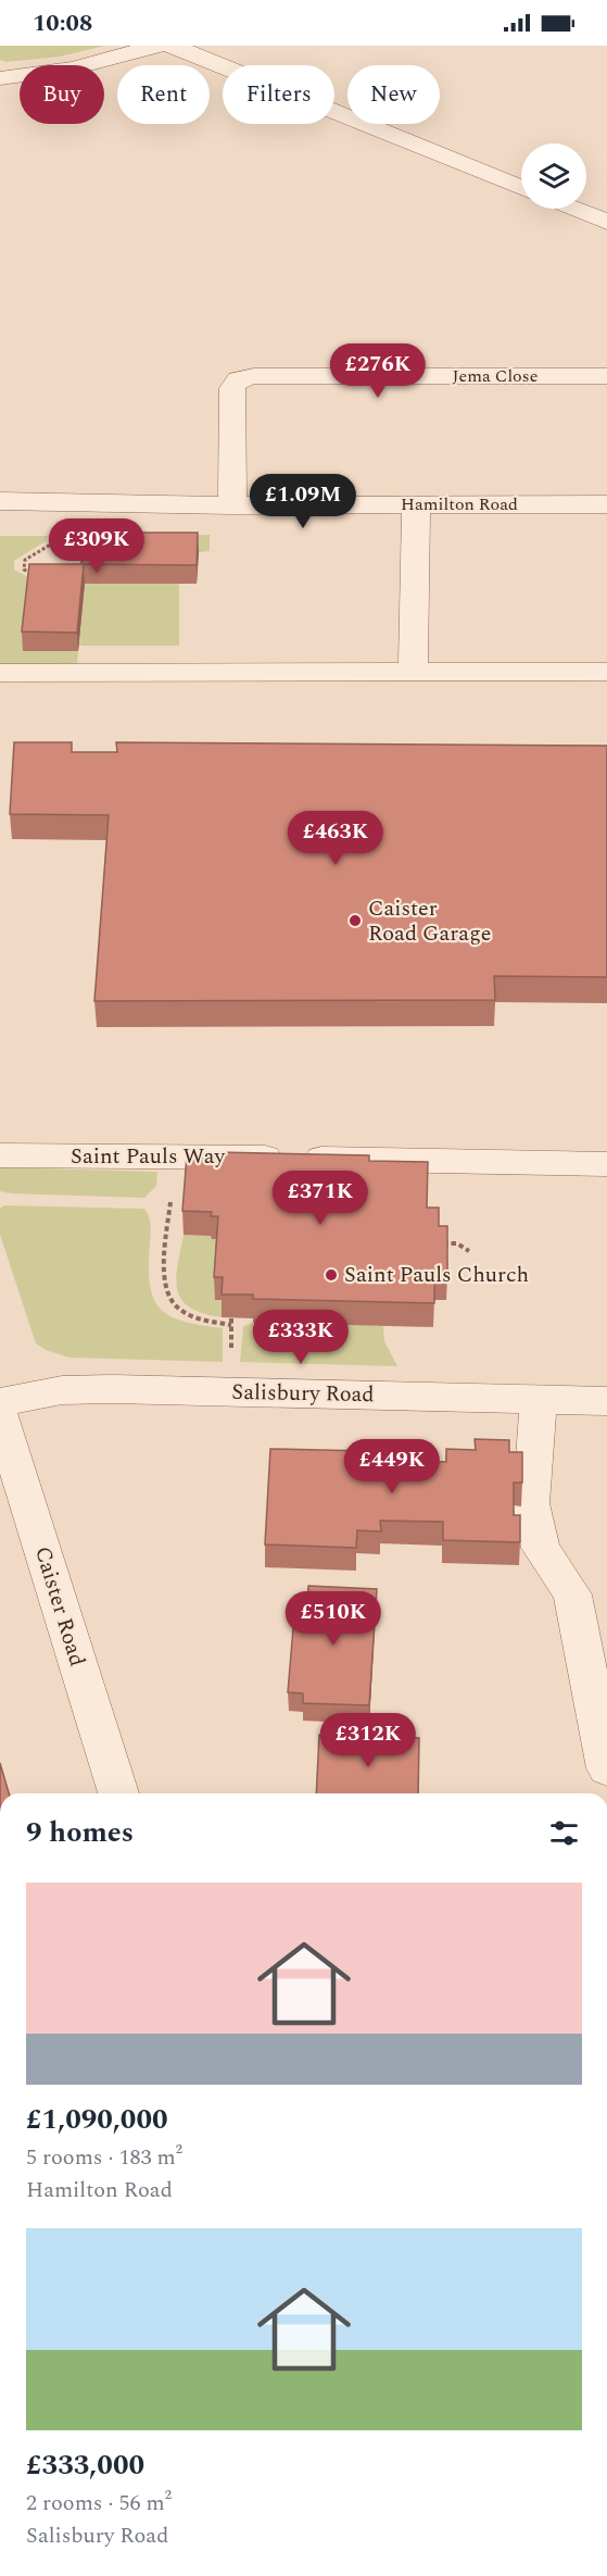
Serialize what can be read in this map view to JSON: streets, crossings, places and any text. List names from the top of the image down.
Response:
{
  "streets": {
    "street": [
      "Jema Close",
      "Hamilton Road",
      "Saint Pauls Way",
      "Salisbury Road",
      "Caister Road"
    ]
  },
  "crossings": [
    ["Jema Close", "Hamilton Road"]
  ],
  "places": ["Caister Road Garage", "Saint Pauls Church"],
  "page": {
    "status": "10:08",
    "chip": [
      "Buy",
      "Rent",
      "Filters",
      "New"
    ],
    "price": [
      "£276K",
      "£1.09M",
      "£309K",
      "£463K",
      "£371K",
      "£333K",
      "£449K",
      "£510K",
      "£312K"
    ],
    "heading": "9 homes",
    "list": [
      {
        "name": "£1,090,000",
        "note": "5 rooms · 183 m² · Hamilton Road"
      },
      {
        "name": "£333,000",
        "note": "2 rooms · 56 m² · Salisbury Road"
      }
    ]
  }
}
